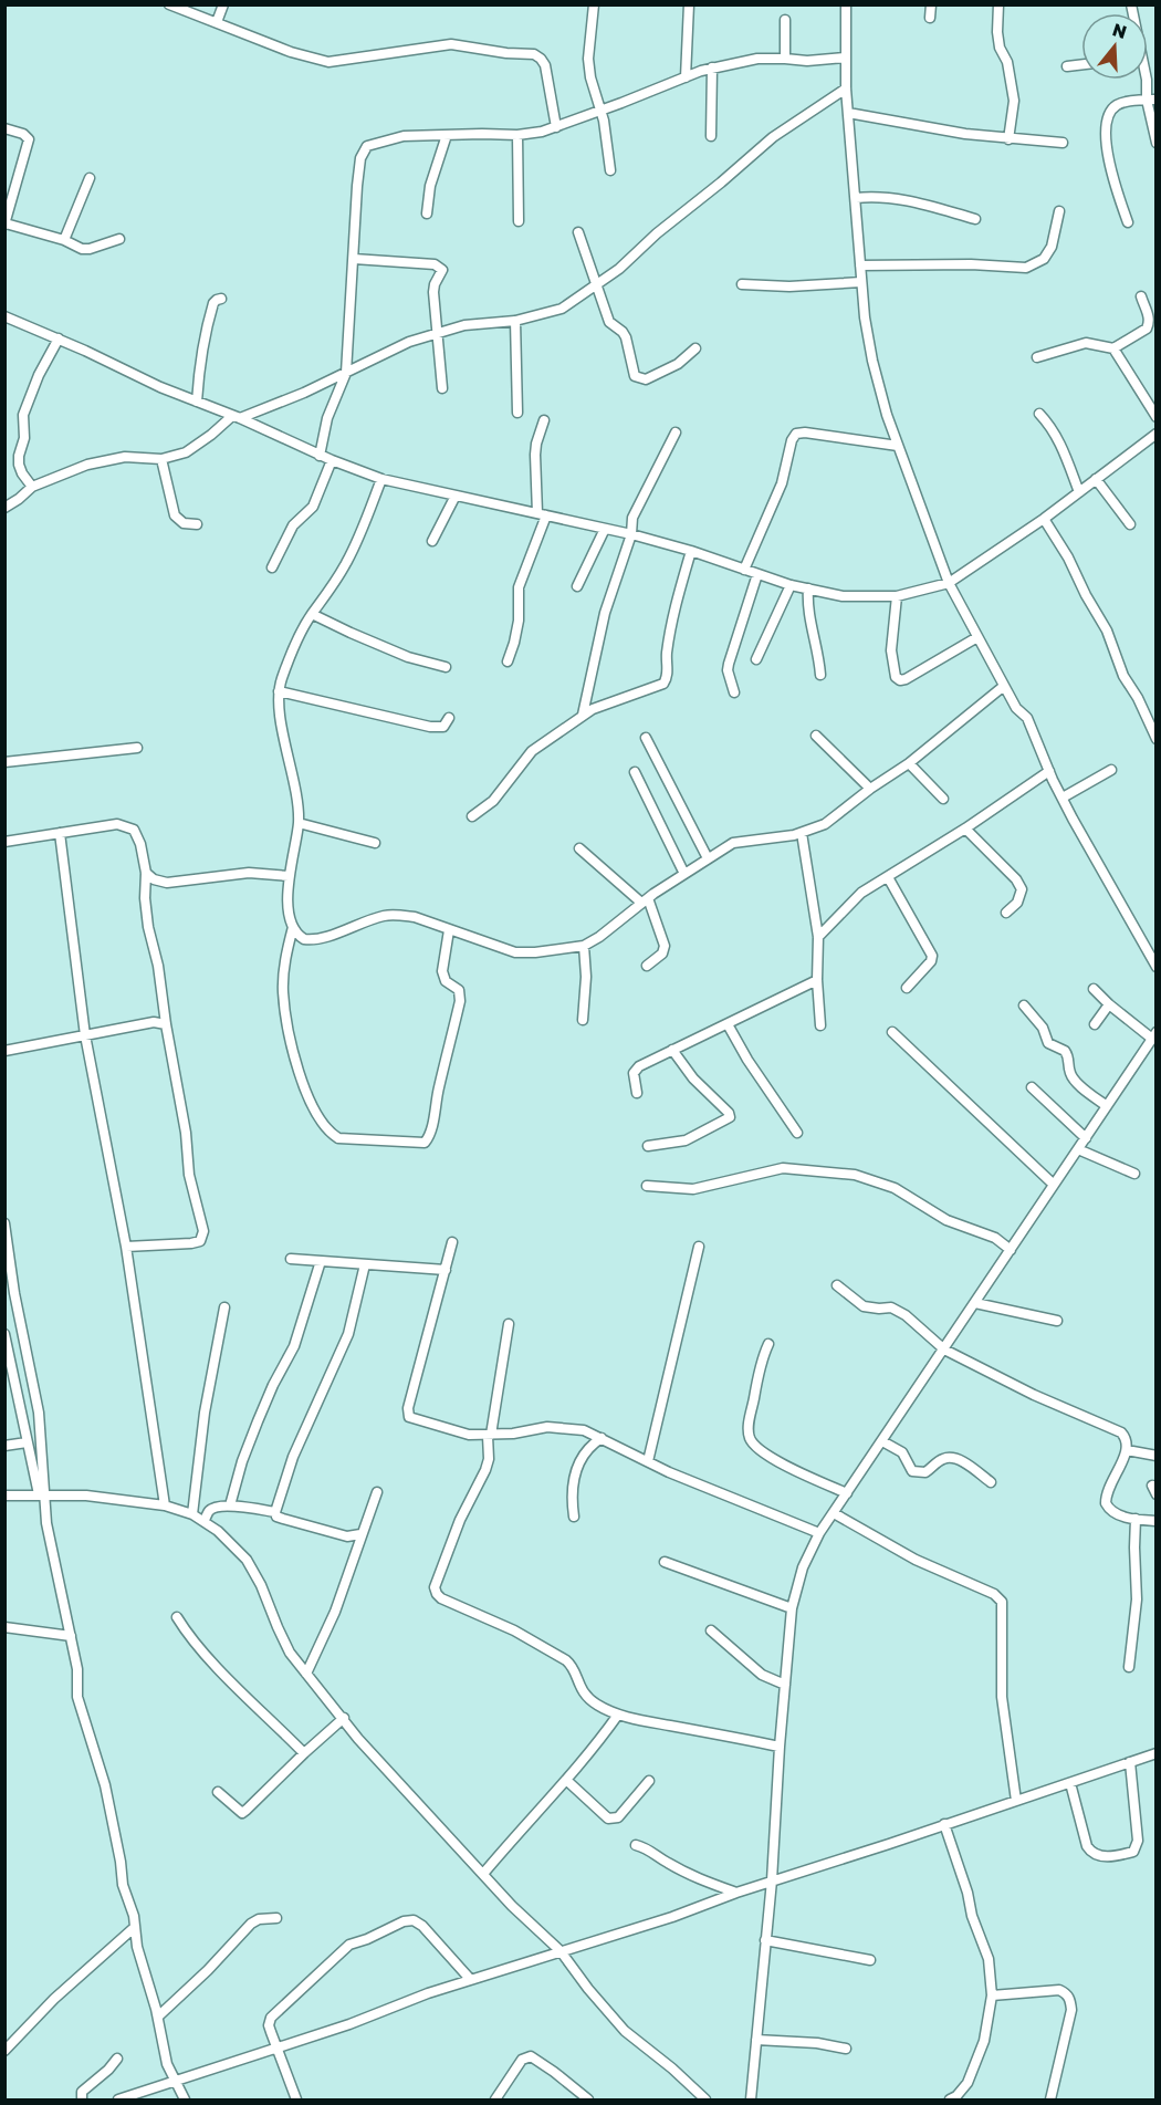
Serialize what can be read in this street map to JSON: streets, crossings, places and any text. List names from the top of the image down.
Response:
{
  "north": "top"
}
